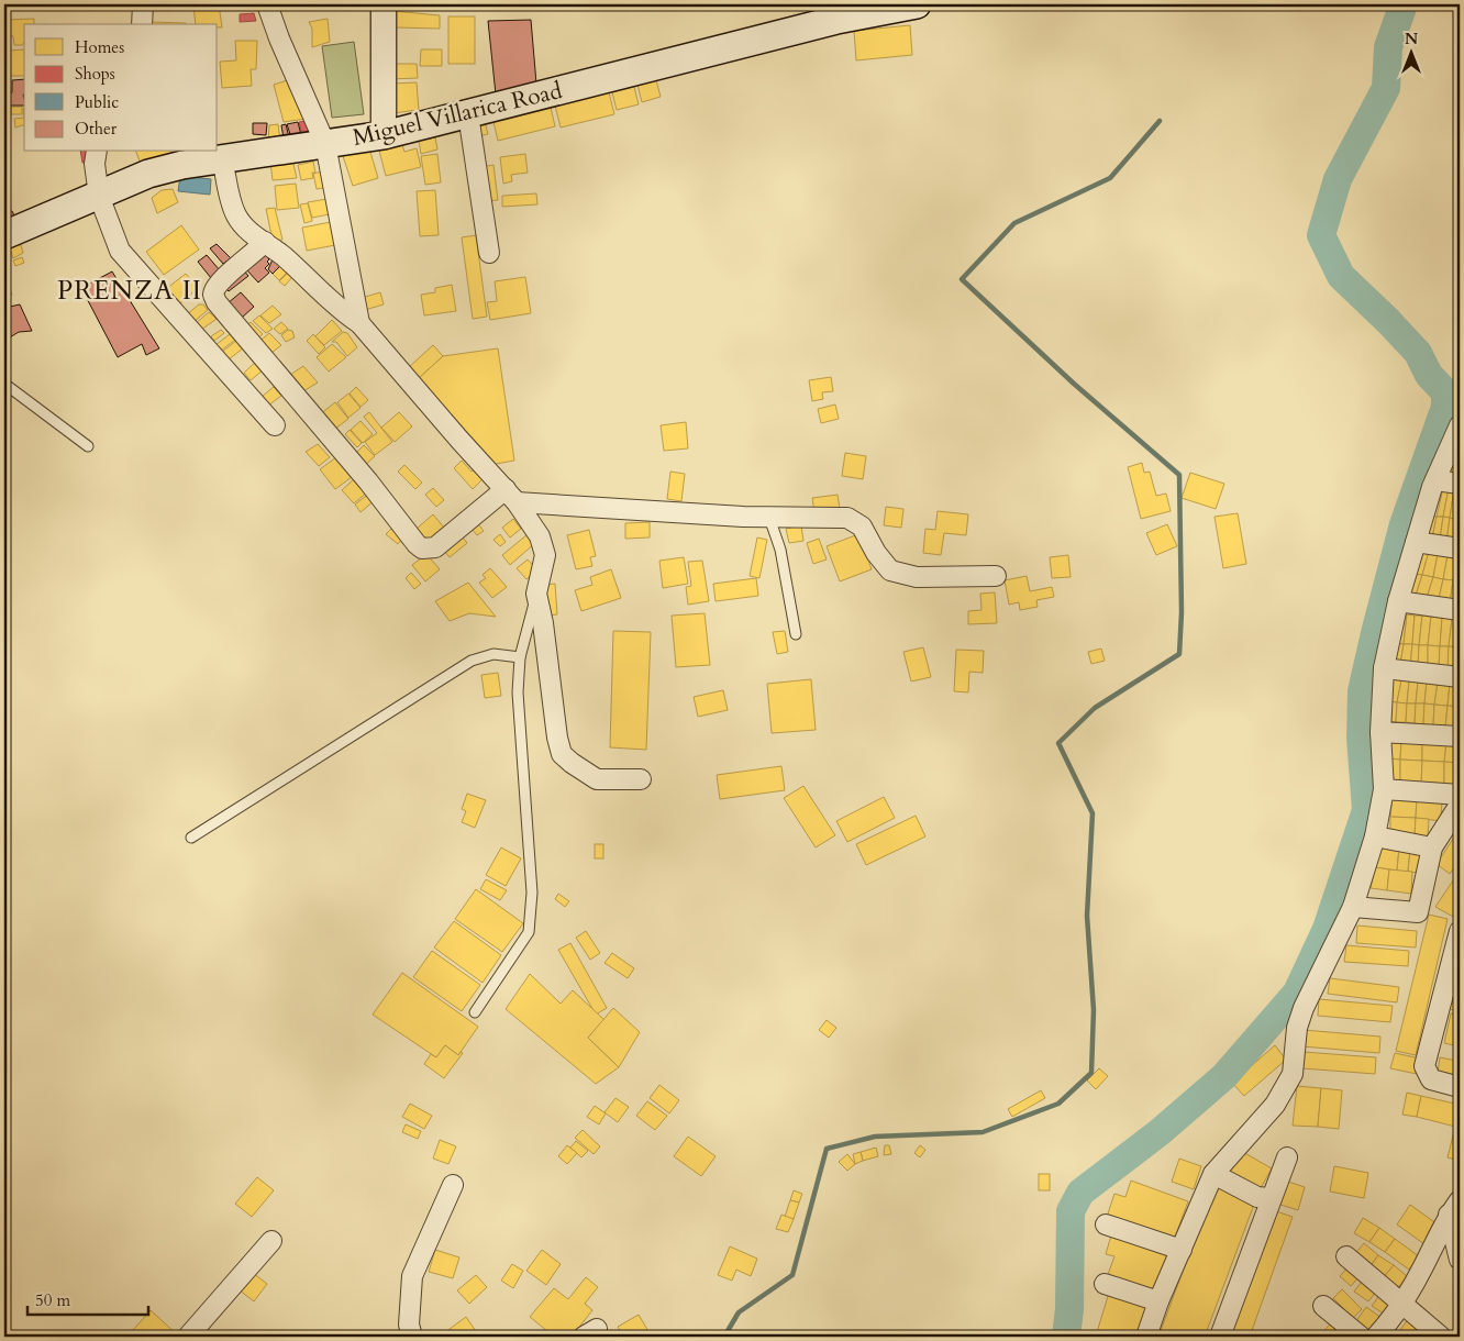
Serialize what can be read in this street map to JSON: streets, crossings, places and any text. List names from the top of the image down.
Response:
{
  "streets": {
    "main road": ["Miguel Villarica Road"]
  },
  "districts": ["PRENZA II"],
  "legend": [
    "Homes",
    "Shops",
    "Public",
    "Other"
  ],
  "scale_bar": "50 m",
  "north": "top"
}
